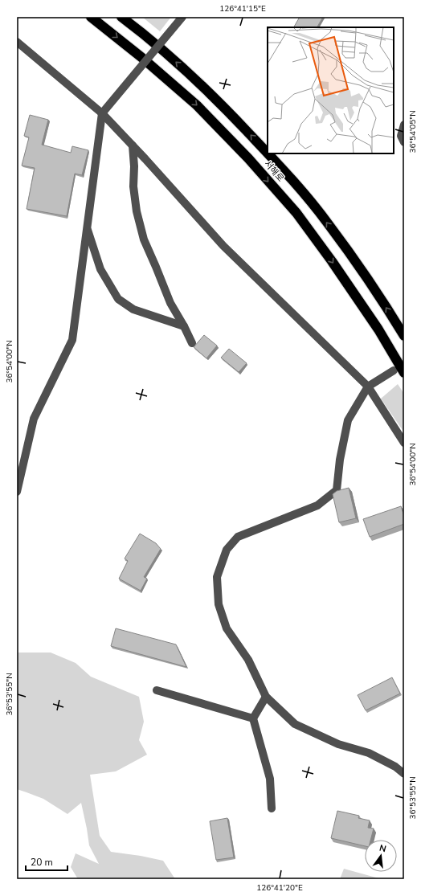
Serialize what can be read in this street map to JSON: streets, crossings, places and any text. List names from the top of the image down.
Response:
{
  "streets": {
    "highway": ["서해로"]
  },
  "scale_bar": "20 m",
  "north": "top",
  "coordinates": [
    "126°41'15\"E",
    "36°54'05\"N",
    "36°54'00\"N",
    "36°53'55\"N",
    "126°41'20\"E"
  ]
}
